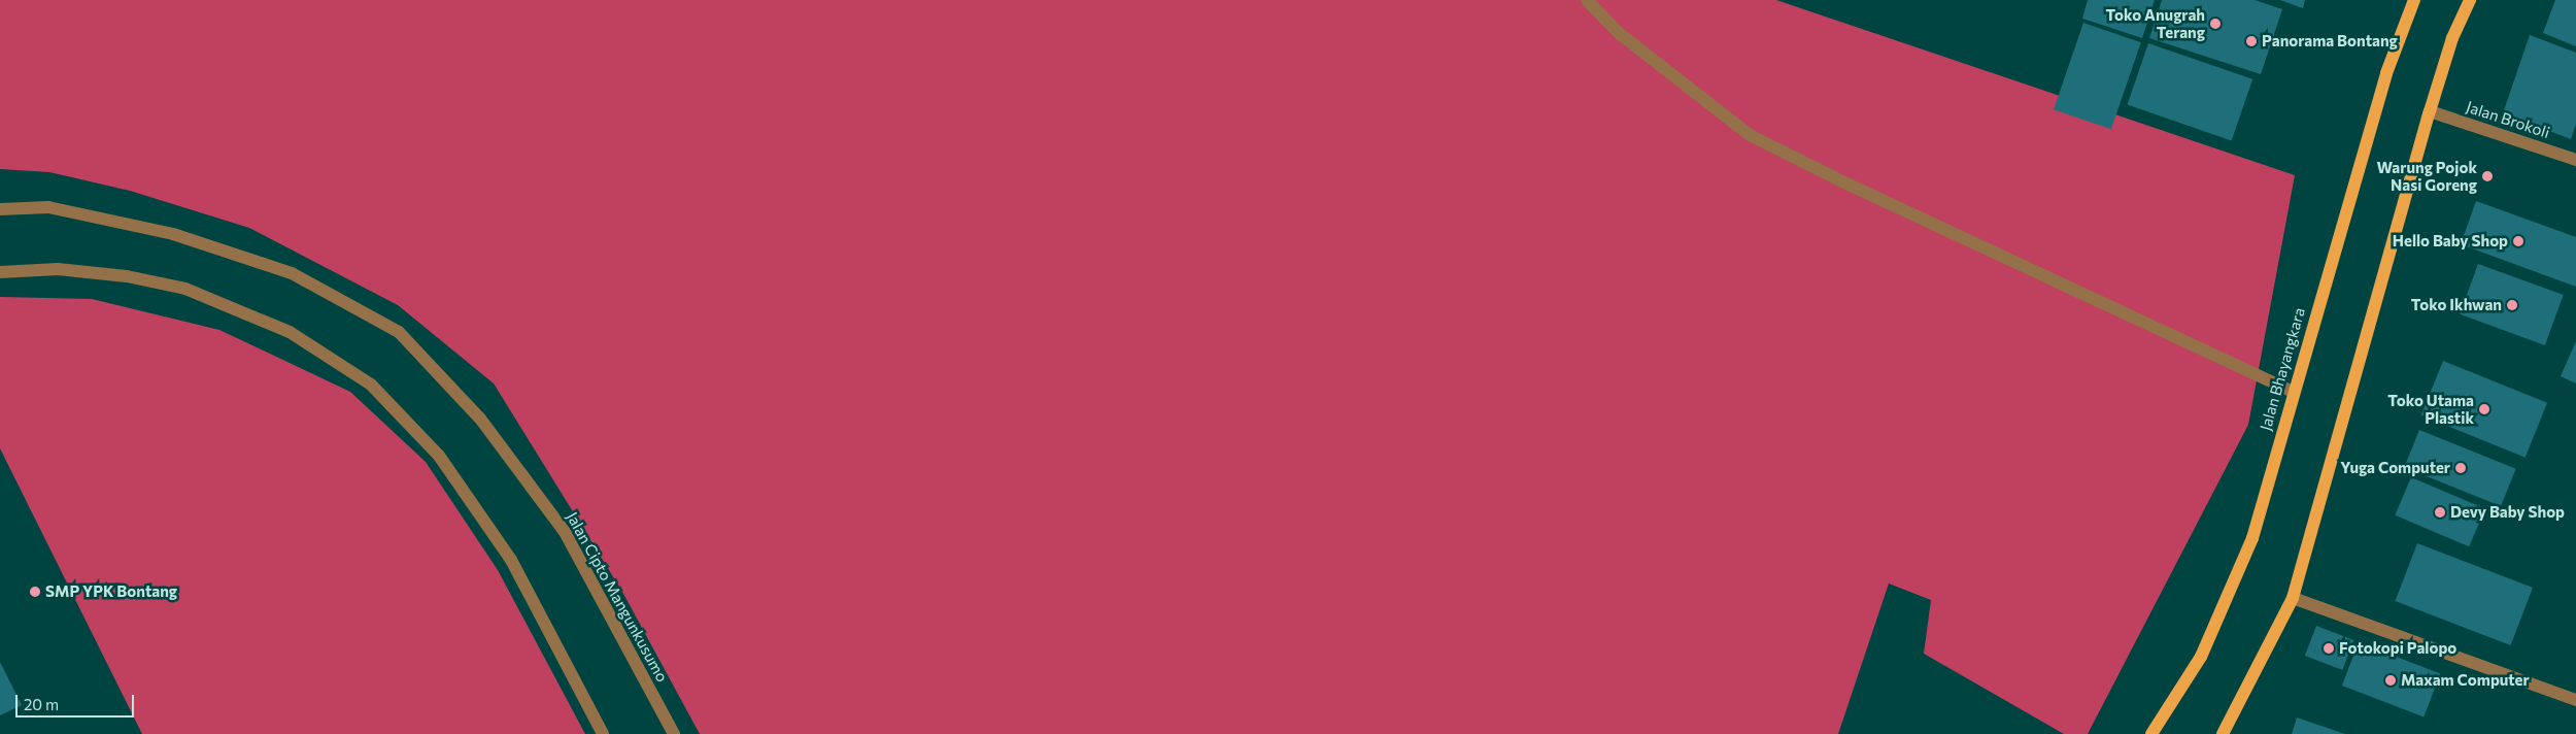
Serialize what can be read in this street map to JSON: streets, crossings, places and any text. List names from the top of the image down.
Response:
{
  "streets": {
    "main road": ["Jalan Bhayangkara"],
    "street": ["Jalan Brokoli", "Jalan Cipto Mangunkusumo"]
  },
  "places": [
    "Toko Anugrah Terang",
    "Panorama Bontang",
    "Warung Pojok Nasi Goreng",
    "Hello Baby Shop",
    "Toko Ikhwan",
    "Toko Utama Plastik",
    "Yuga Computer",
    "Devy Baby Shop",
    "SMP YPK Bontang",
    "Fotokopi Palopo",
    "Maxam Computer"
  ],
  "scale_bar": "20 m"
}
